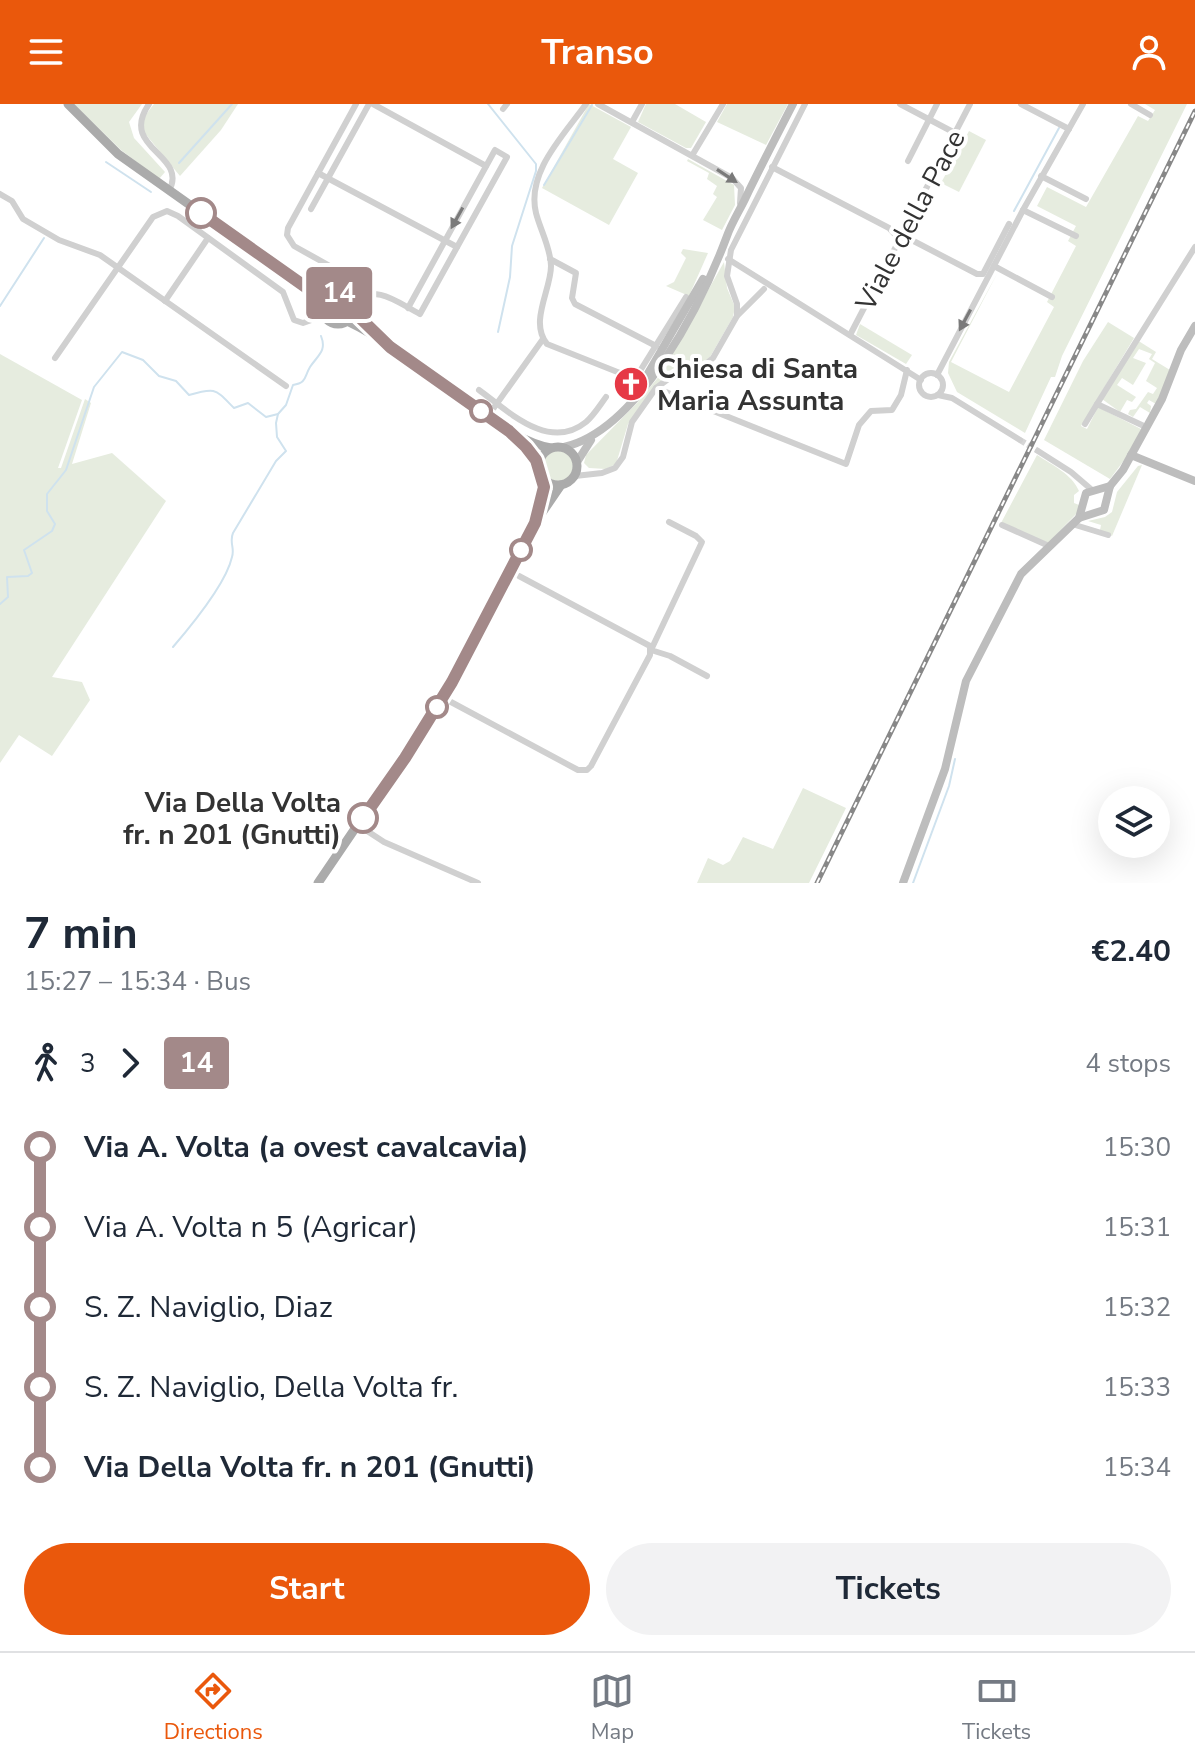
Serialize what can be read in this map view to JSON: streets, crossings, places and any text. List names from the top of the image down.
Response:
{
  "streets": {
    "street": ["Viale della Pace"]
  },
  "places": {
    "church": ["Chiesa di Santa Maria Assunta"],
    "other": ["Via Della Volta fr. n 201 (Gnutti)"]
  },
  "lines": ["bus line 14"],
  "page": {
    "header": "Transo",
    "on_map": "14",
    "heading": ["7 min", "15:27 – 15:34 · Bus", "€2.40"],
    "legs": ["3", "14", "4 stops"],
    "list": [
      {
        "name": "Via A. Volta (a ovest cavalcavia)",
        "value": "15:30"
      },
      {
        "name": "Via A. Volta n 5 (Agricar)",
        "value": "15:31"
      },
      {
        "name": "S. Z. Naviglio, Diaz",
        "value": "15:32"
      },
      {
        "name": "S. Z. Naviglio, Della Volta fr.",
        "value": "15:33"
      },
      {
        "name": "Via Della Volta fr. n 201 (Gnutti)",
        "value": "15:34"
      }
    ],
    "buttons": ["Start", "Tickets"],
    "tabs": ["Directions", "Map", "Tickets"]
  }
}
